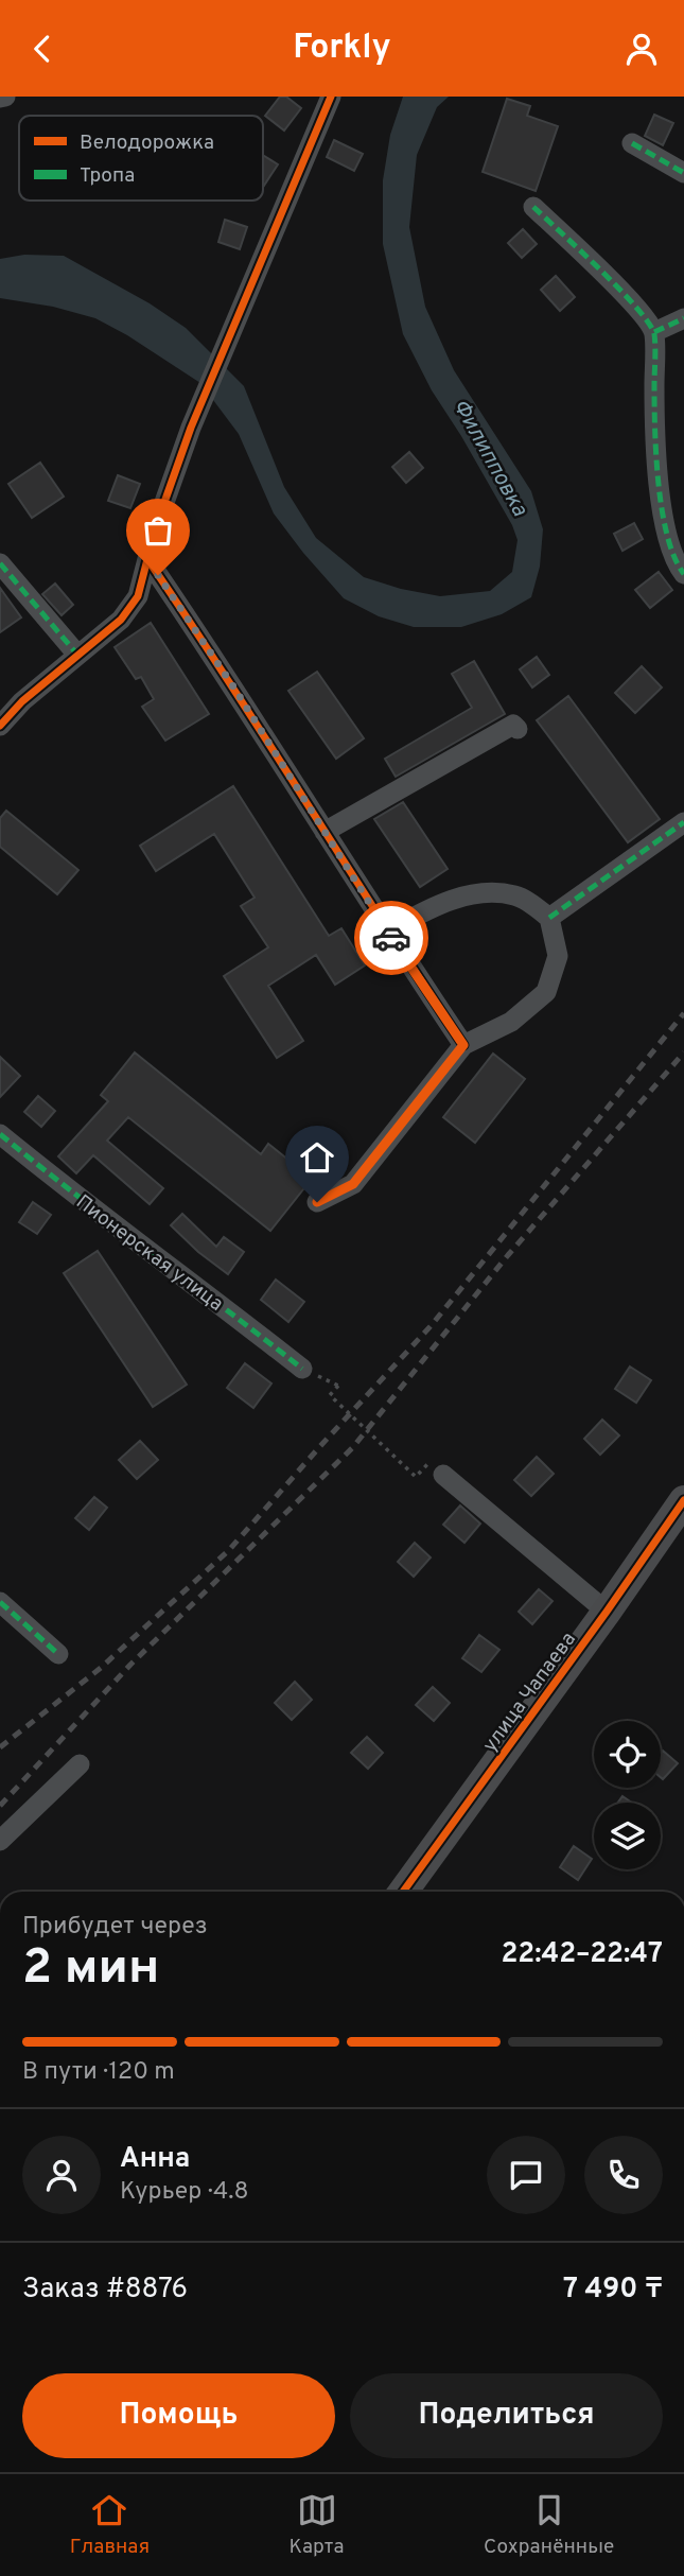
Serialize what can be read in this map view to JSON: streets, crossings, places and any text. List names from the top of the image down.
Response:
{
  "streets": {
    "street": ["Пионерская улица", "улица Чапаева"]
  },
  "water": ["Филипповка"],
  "legend": ["Велодорожка", "Тропа"],
  "page": {
    "header": "Forkly",
    "heading": ["2 мин", "Прибудет через", "22:42–22:47"],
    "panel": [
      "Анна",
      "Курьер · 4.8",
      "Заказ #8876",
      "7 490 ₸"
    ],
    "bar": "В пути · 120 m",
    "buttons": ["Помощь", "Поделиться"],
    "tabs": ["Главная", "Карта", "Сохранённые"]
  }
}
